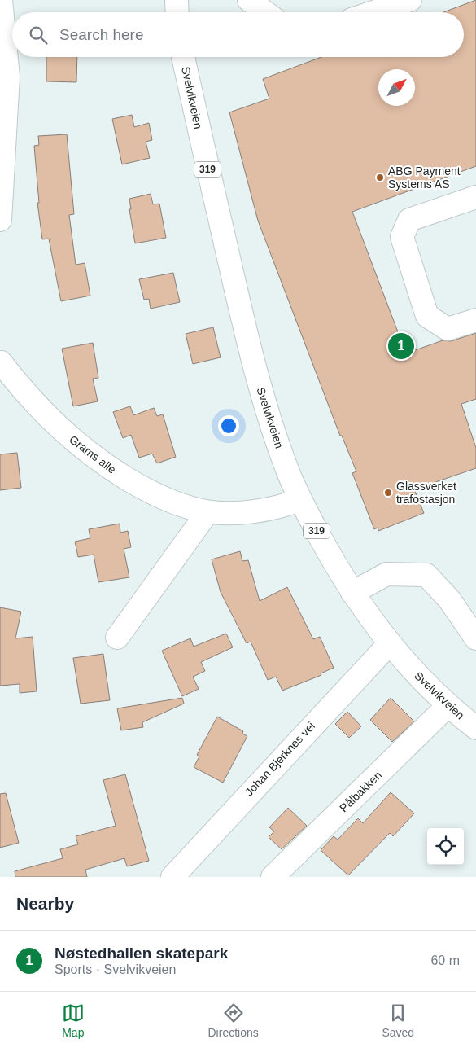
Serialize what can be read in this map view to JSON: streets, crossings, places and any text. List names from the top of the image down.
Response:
{
  "streets": {
    "street": [
      "Svelvikveien",
      "319",
      "Grams alle",
      "Johan Bjerknes vei",
      "Pålbakken"
    ]
  },
  "crossings": [
    ["Svelvikveien", "Grams alle"],
    ["Svelvikveien", "Johan Bjerknes vei"],
    ["Svelvikveien", "Pålbakken"]
  ],
  "places": ["ABG Payment Systems AS", "Glassverket trafostasjon"],
  "north": "top right",
  "page": {
    "search": "Search here",
    "pins": "1",
    "heading": "Nearby",
    "list": [
      {
        "mark": "1",
        "name": "Nøstedhallen skatepark",
        "note": "Sports · Svelvikveien",
        "value": "60 m"
      }
    ],
    "nav": ["Map", "Directions", "Saved"]
  }
}
